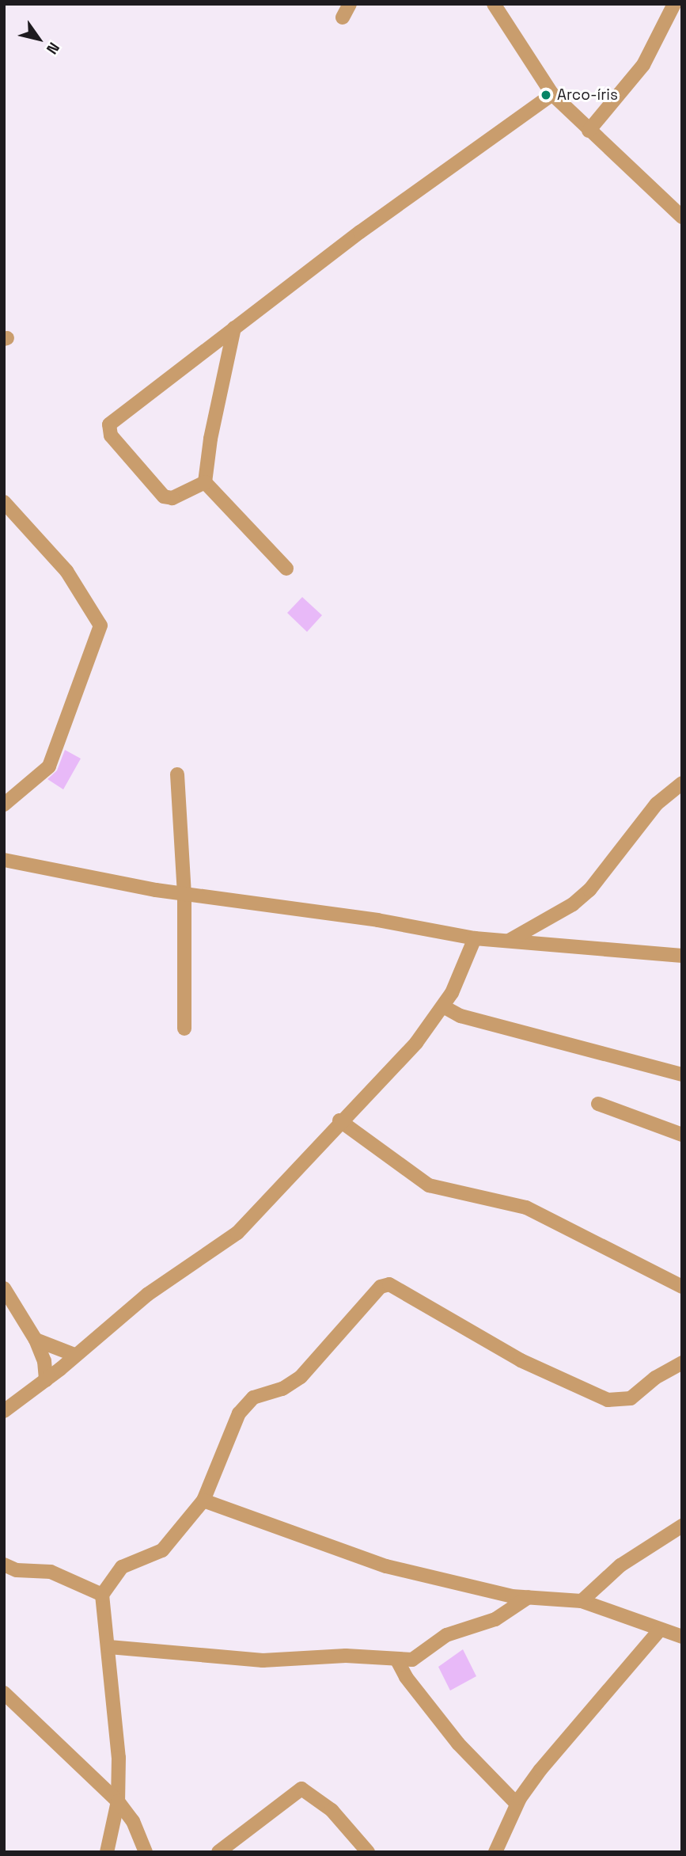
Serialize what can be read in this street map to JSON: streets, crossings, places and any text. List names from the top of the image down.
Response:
{
  "places": ["Arco-íris"],
  "north": "bottom right"
}
